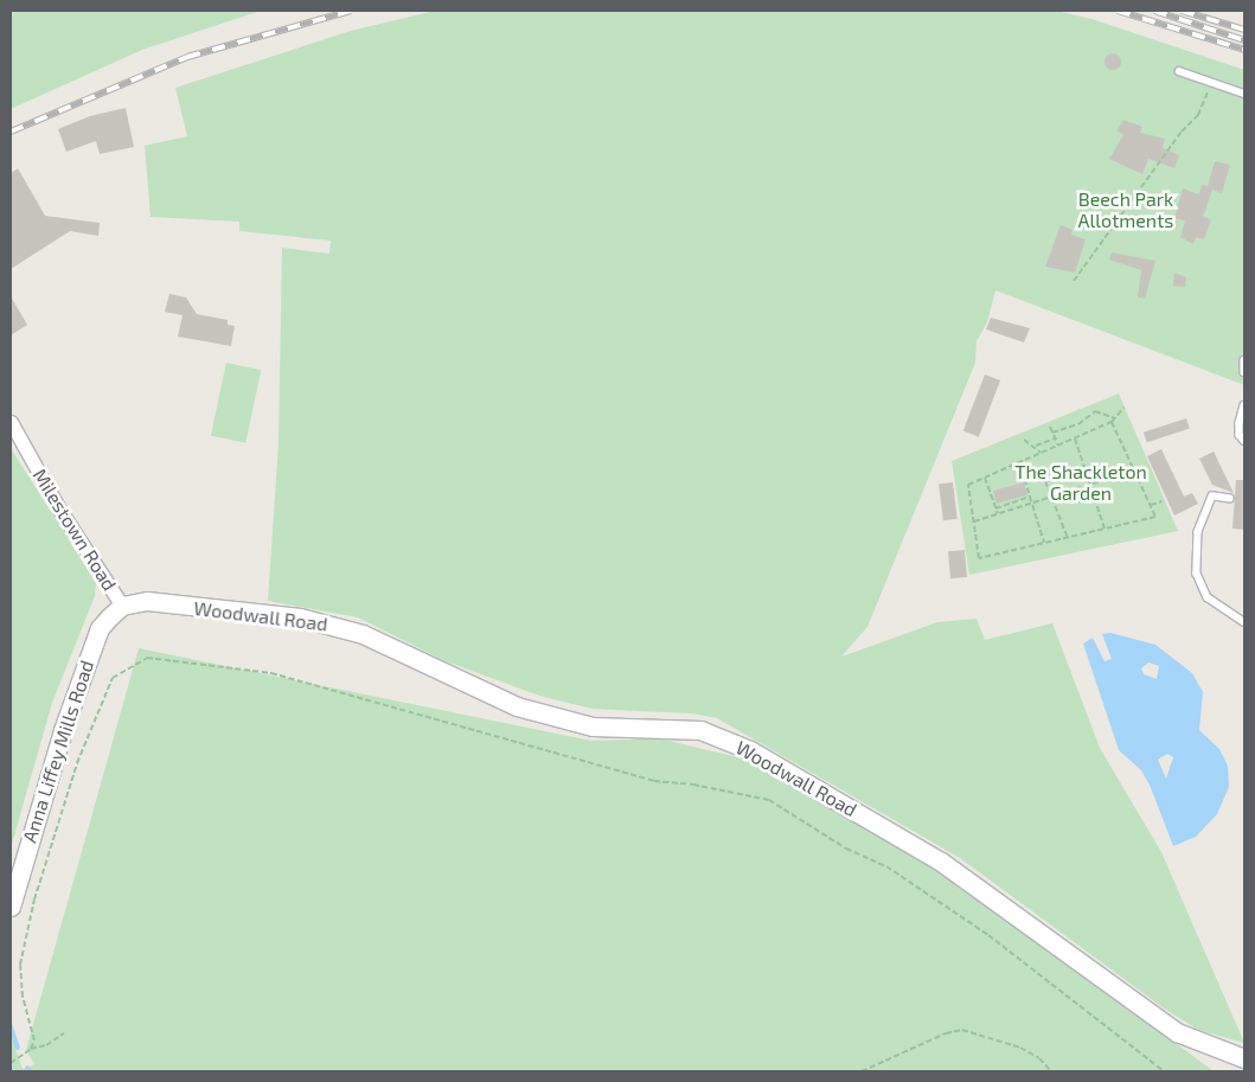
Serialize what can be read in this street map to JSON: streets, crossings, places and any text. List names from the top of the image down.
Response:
{
  "streets": {
    "main road": ["Woodwall Road", "Anna Liffey Mills Road"],
    "street": ["Milestown Road"]
  },
  "crossings": [
    ["Milestown Road", "Woodwall Road"],
    ["Milestown Road", "Anna Liffey Mills Road"],
    ["Woodwall Road", "Anna Liffey Mills Road"]
  ],
  "parks": ["Beech Park Allotments", "The Shackleton Garden"]
}
